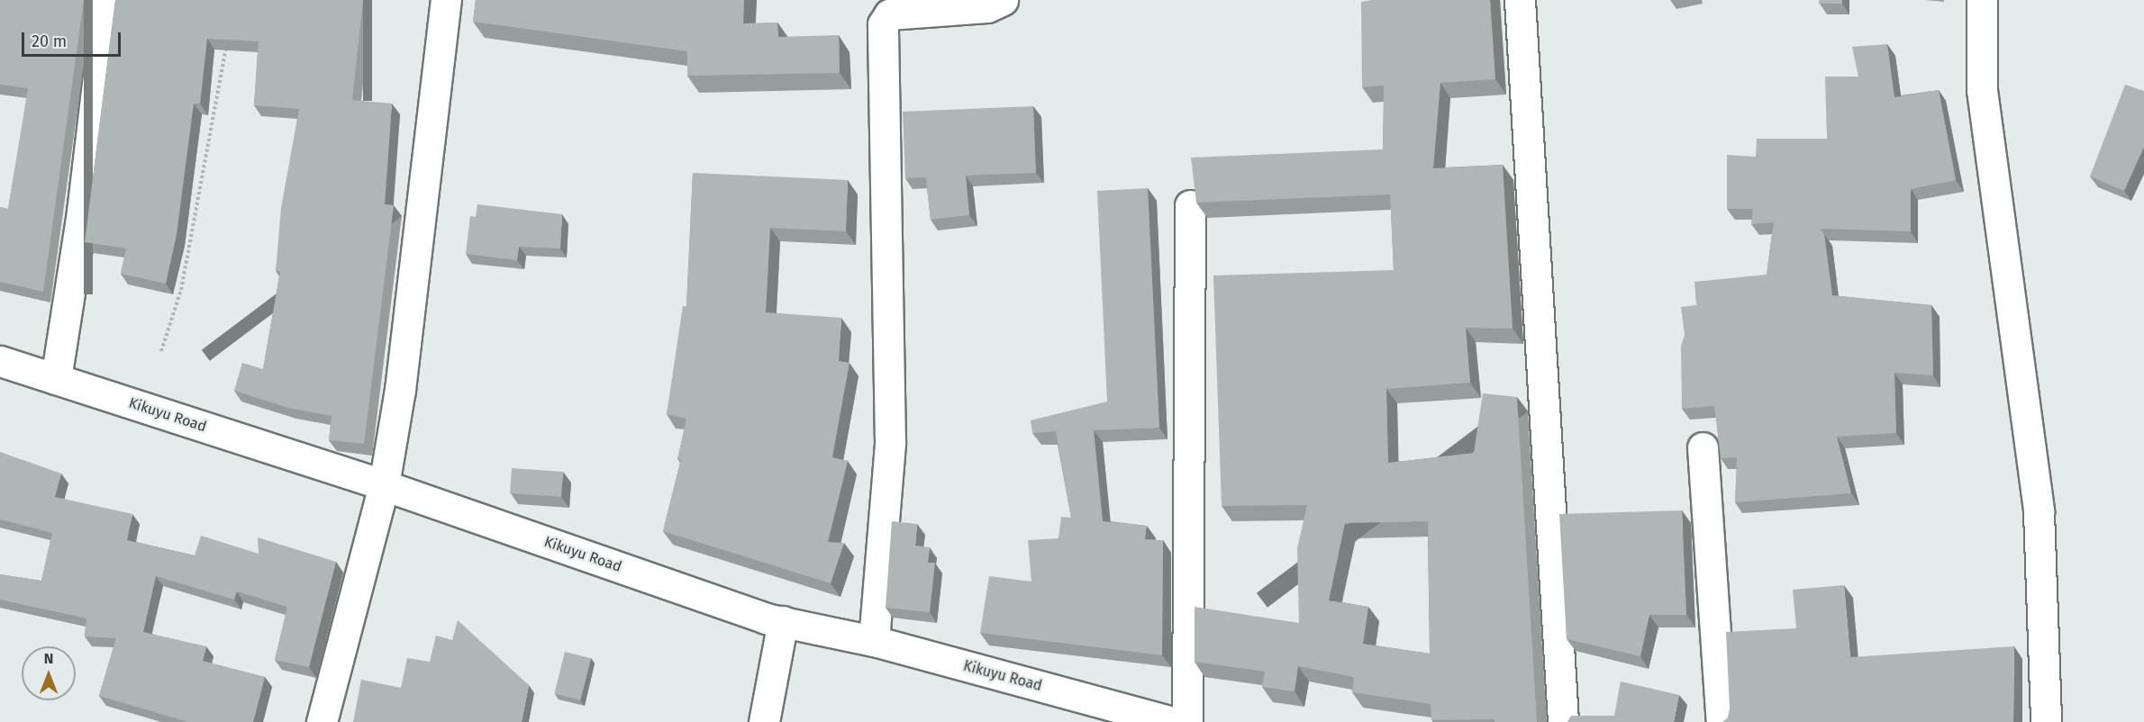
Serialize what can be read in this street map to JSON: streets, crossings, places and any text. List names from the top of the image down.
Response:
{
  "streets": {
    "main road": ["Kikuyu Road"]
  },
  "scale_bar": "20 m",
  "north": "top"
}
